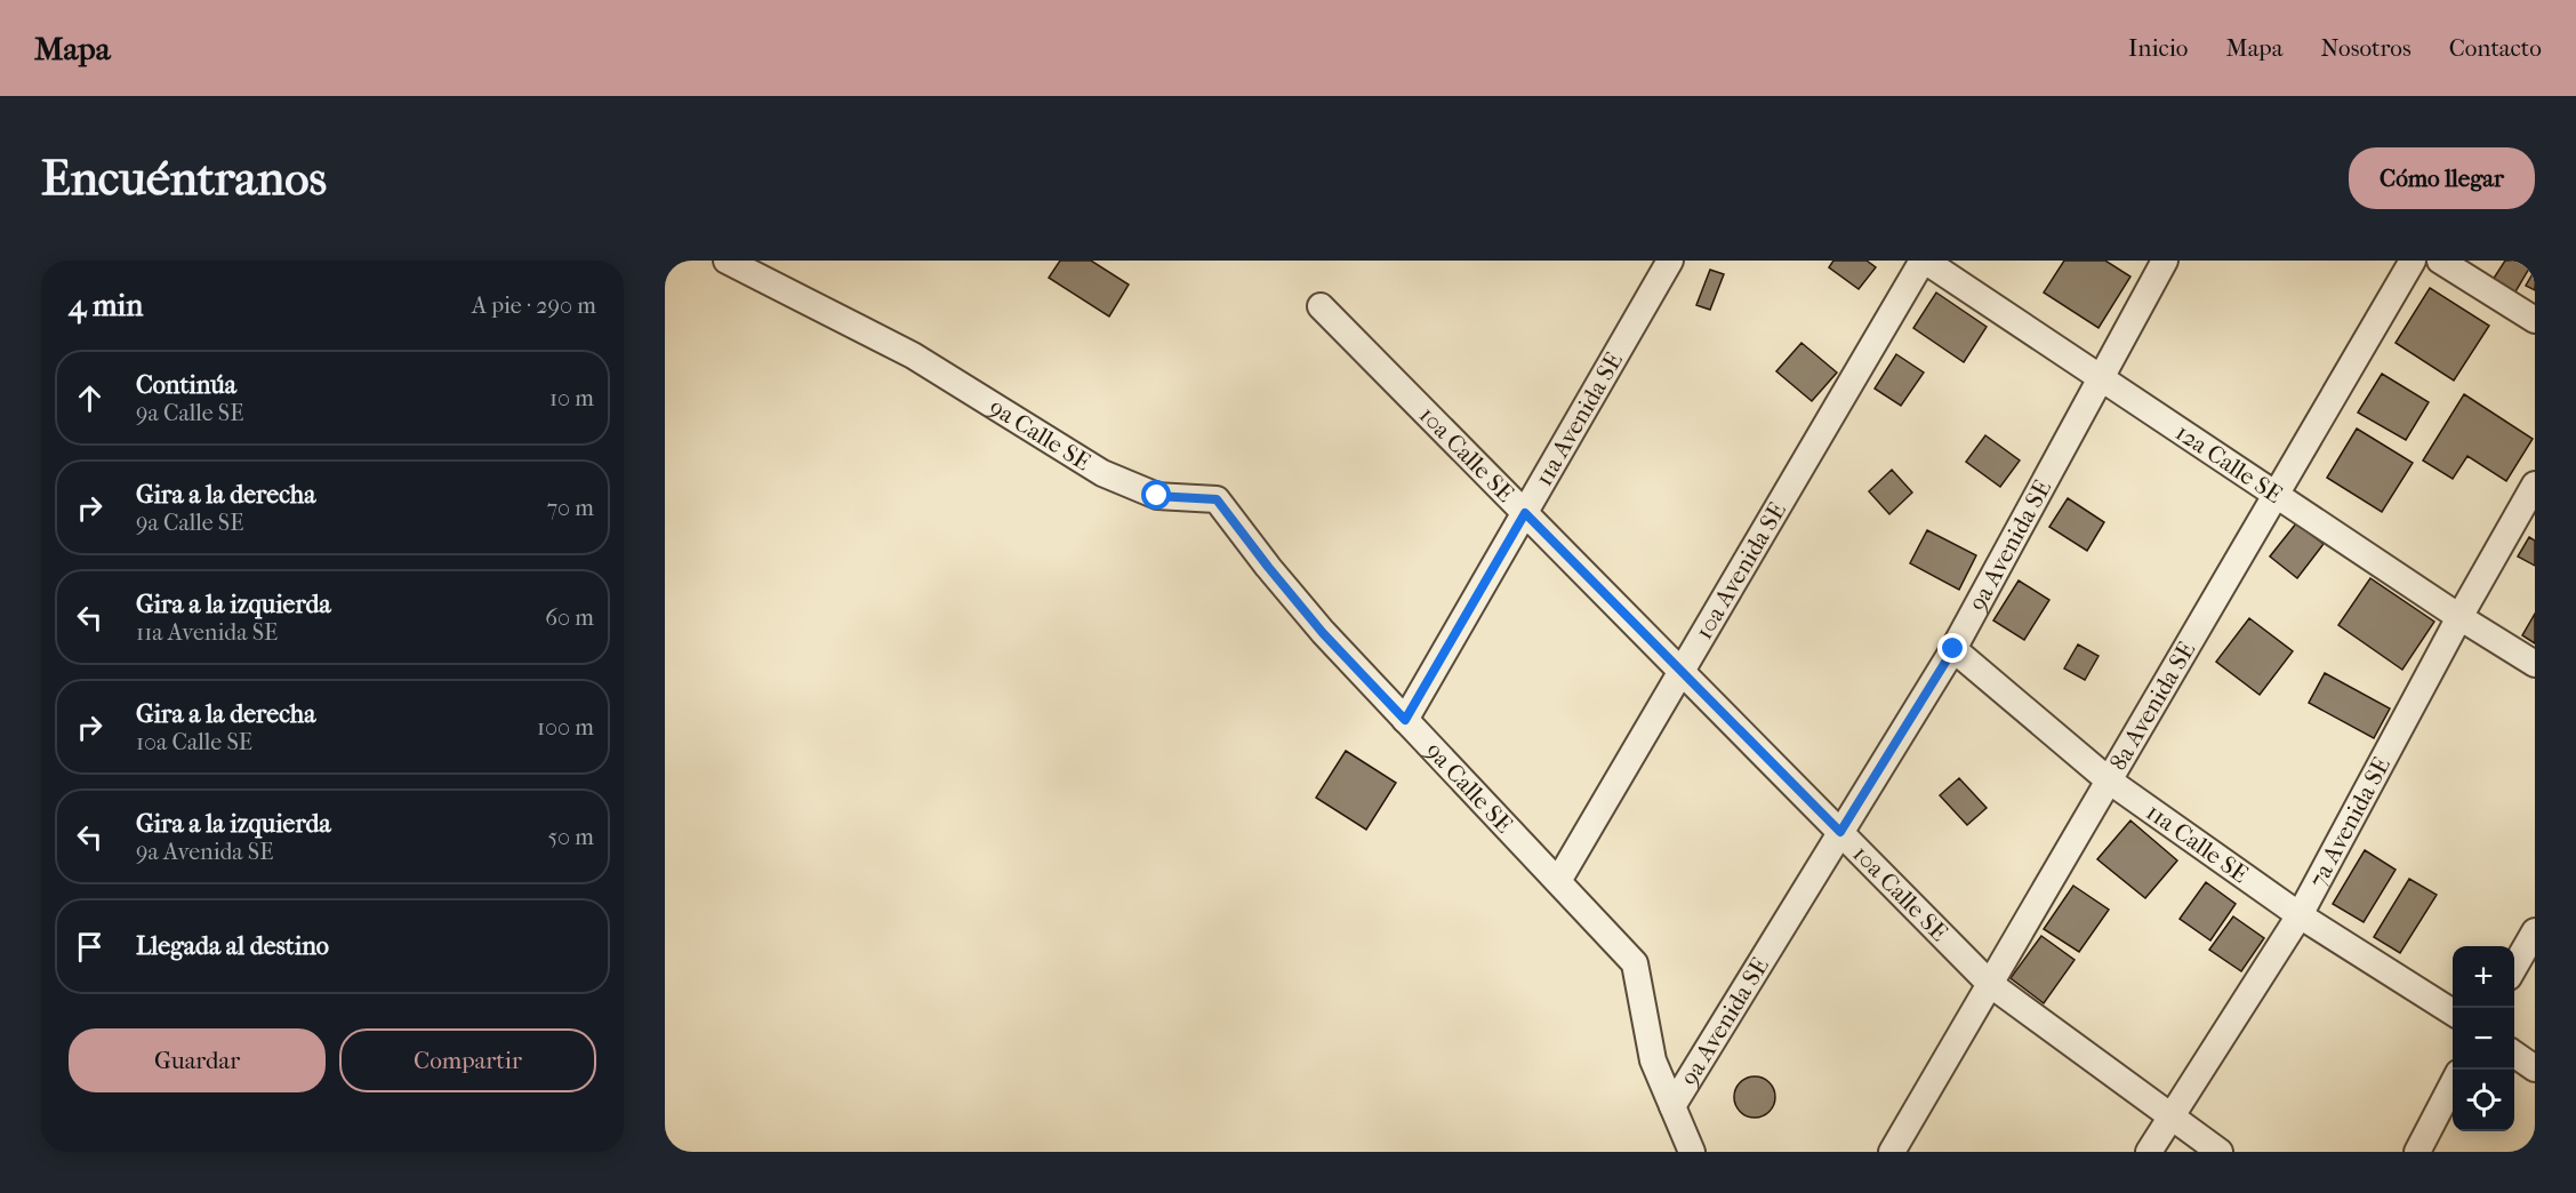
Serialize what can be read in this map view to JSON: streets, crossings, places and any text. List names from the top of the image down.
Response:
{
  "streets": {
    "street": [
      "11a Avenida SE",
      "9a Calle SE",
      "10a Calle SE",
      "12a Calle SE",
      "9a Avenida SE",
      "10a Avenida SE",
      "8a Avenida SE",
      "7a Avenida SE",
      "11a Calle SE"
    ]
  },
  "crossings": [
    ["11a Avenida SE", "9a Calle SE"],
    ["11a Avenida SE", "10a Calle SE"],
    ["9a Calle SE", "9a Avenida SE"],
    ["9a Calle SE", "10a Avenida SE"],
    ["10a Calle SE", "9a Avenida SE"],
    ["10a Calle SE", "10a Avenida SE"],
    ["10a Calle SE", "8a Avenida SE"],
    ["10a Calle SE", "7a Avenida SE"],
    ["12a Calle SE", "9a Avenida SE"],
    ["12a Calle SE", "10a Avenida SE"],
    ["12a Calle SE", "8a Avenida SE"],
    ["12a Calle SE", "7a Avenida SE"],
    ["9a Avenida SE", "11a Calle SE"],
    ["8a Avenida SE", "11a Calle SE"],
    ["7a Avenida SE", "11a Calle SE"]
  ],
  "page": {
    "header": "Mapa",
    "nav": [
      "Inicio",
      "Mapa",
      "Nosotros",
      "Contacto"
    ],
    "buttons": [
      "Cómo llegar",
      ["Guardar", "Compartir"]
    ],
    "title": "Encuéntranos",
    "heading": ["4 min", "A pie · 290 m"],
    "list": [
      ["Continúa", "9a Calle SE", "10 m"],
      ["Gira a la derecha", "9a Calle SE", "70 m"],
      ["Gira a la izquierda", "11a Avenida SE", "60 m"],
      ["Gira a la derecha", "10a Calle SE", "100 m"],
      ["Gira a la izquierda", "9a Avenida SE", "50 m"],
      "Llegada al destino"
    ],
    "map_buttons": ["+", "−"]
  }
}
